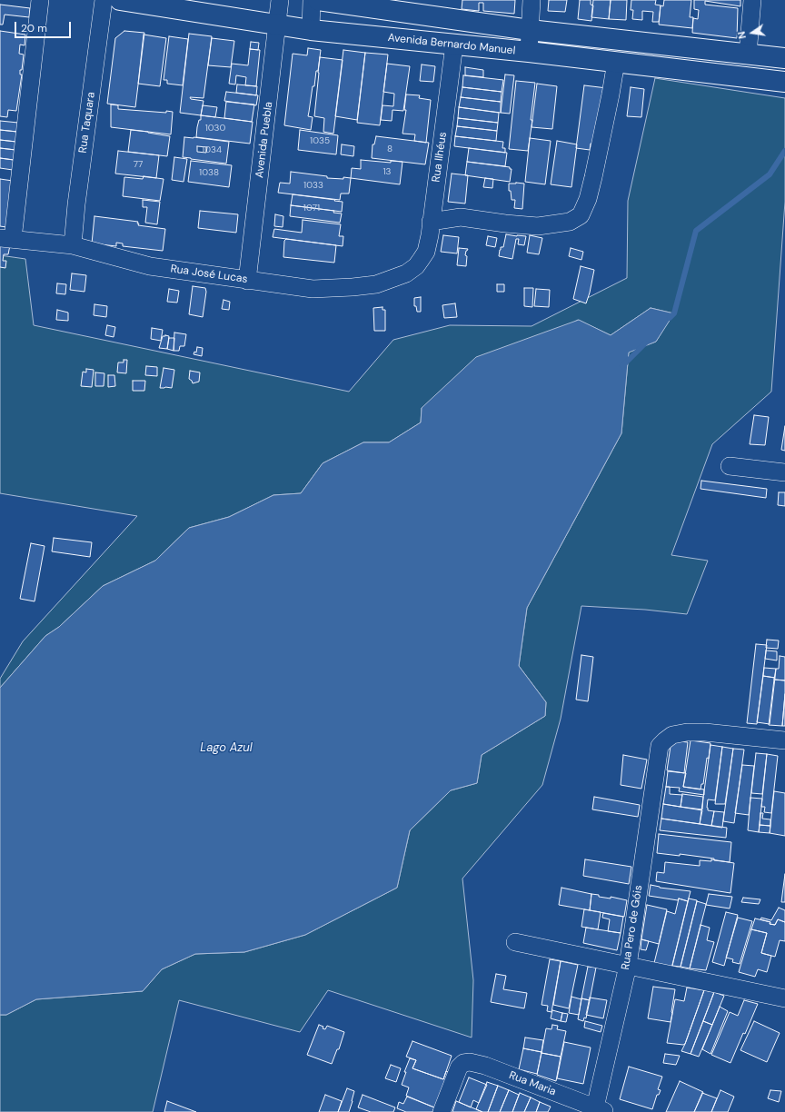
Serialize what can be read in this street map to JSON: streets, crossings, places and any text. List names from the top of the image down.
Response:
{
  "streets": {
    "street": [
      "Avenida Bernardo Manuel",
      "Rua Taquara",
      "Avenida Puebla",
      "Rua Ilhéus",
      "Rua José Lucas",
      "Rua Pero de Góis",
      "Rua Maria"
    ]
  },
  "crossings": [
    ["Avenida Bernardo Manuel", "Avenida Puebla"],
    ["Avenida Bernardo Manuel", "Rua Ilhéus"],
    ["Rua Taquara", "Rua José Lucas"],
    ["Avenida Puebla", "Rua José Lucas"],
    ["Rua Ilhéus", "Rua José Lucas"],
    ["Rua Pero de Góis", "Rua Maria"]
  ],
  "water": ["Lago Azul"],
  "house_numbers": [
    "1030",
    "1035",
    "8",
    "1034",
    "77",
    "13",
    "1038",
    "1033",
    "1071"
  ],
  "scale_bar": "20 m",
  "north": "left"
}
